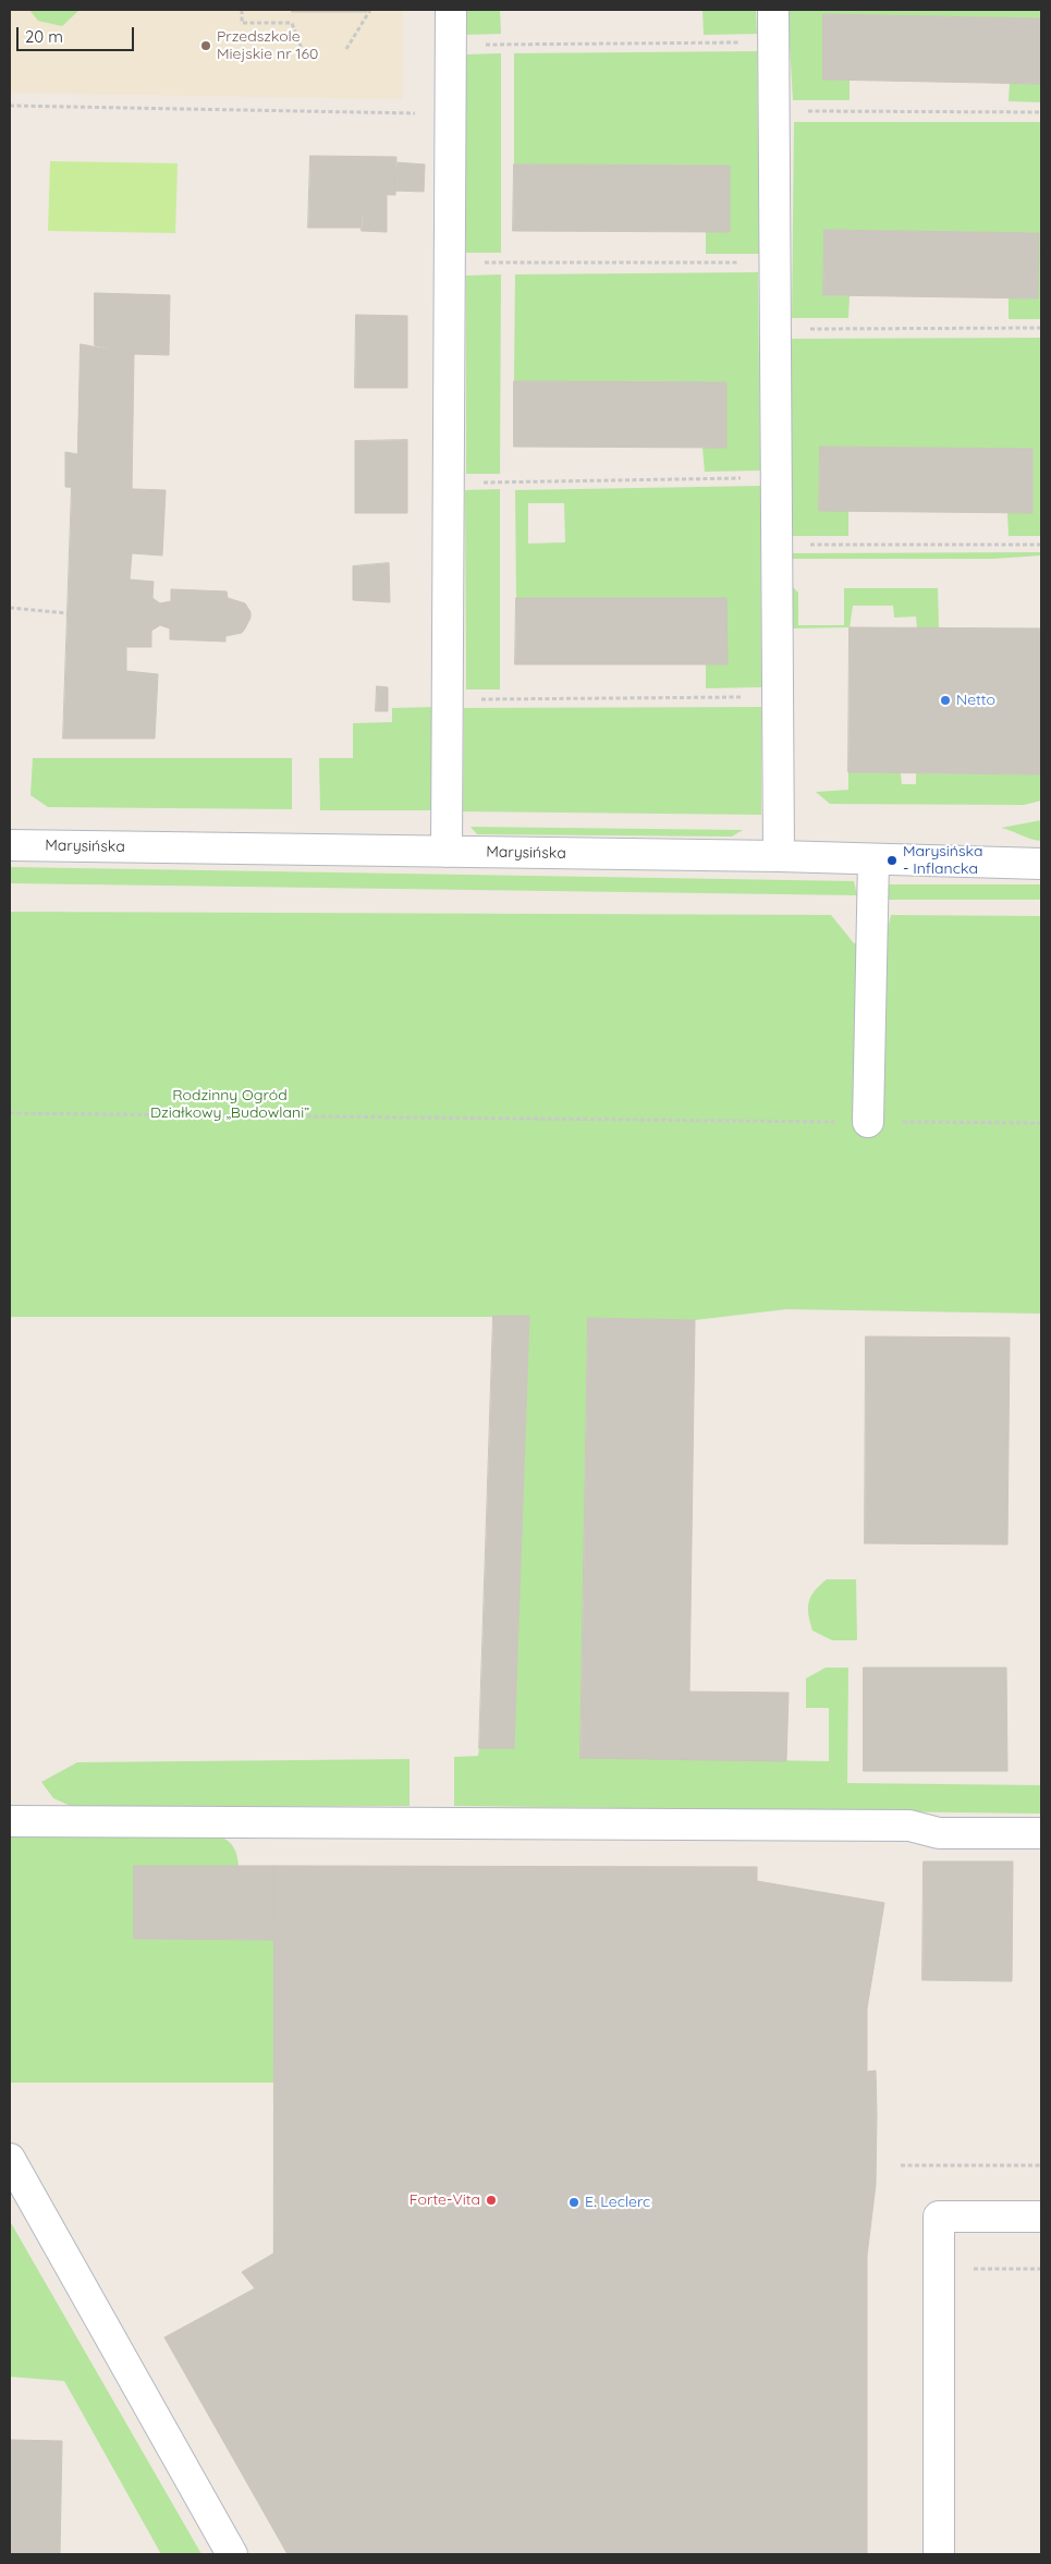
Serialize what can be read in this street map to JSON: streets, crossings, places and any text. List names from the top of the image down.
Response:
{
  "streets": {
    "street": ["Marysińska"]
  },
  "parks": ["Rodzinny Ogród Działkowy „Budowlani”"],
  "places": [
    "Przedszkole Miejskie nr 160",
    "Netto",
    "Marysińska - Inflancka",
    "Forte-Vita",
    "E. Leclerc"
  ],
  "scale_bar": "20 m"
}
